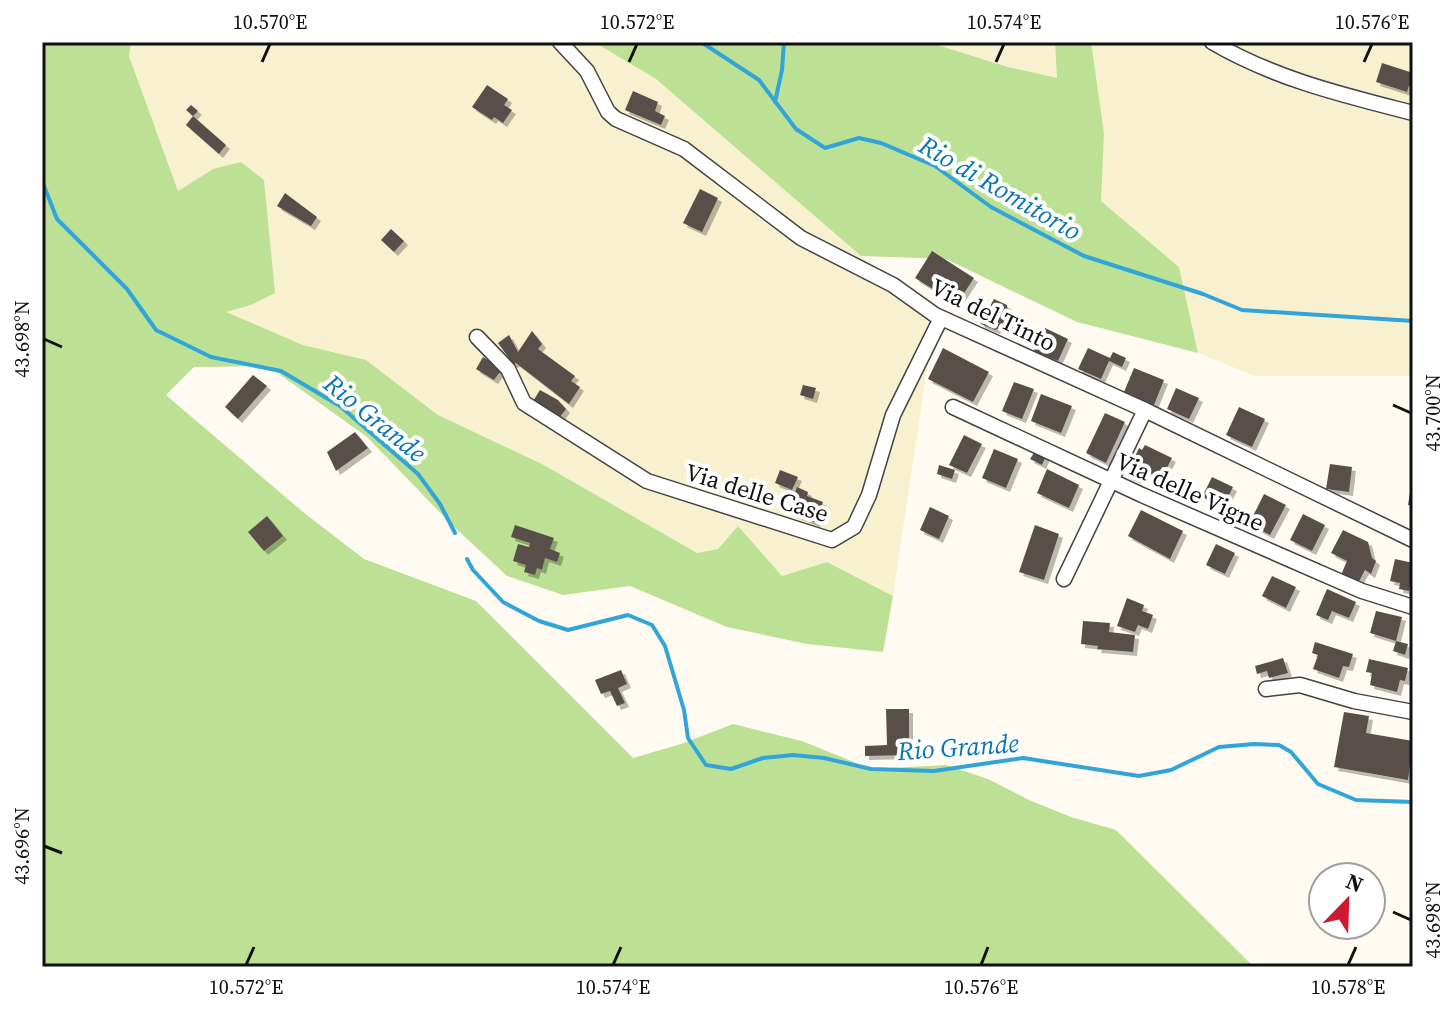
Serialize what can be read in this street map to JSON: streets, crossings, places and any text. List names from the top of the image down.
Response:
{
  "streets": {
    "street": ["Via del Tinto", "Via delle Vigne", "Via delle Case"]
  },
  "crossings": [
    ["Via del Tinto", "Via delle Case"]
  ],
  "water": ["Rio di Romitorio", "Rio Grande"],
  "north": "top right",
  "coordinates": [
    "10.570°E",
    "10.572°E",
    "10.574°E",
    "10.576°E",
    "43.698°N",
    "43.700°N",
    "43.696°N",
    "10.578°E"
  ]
}
